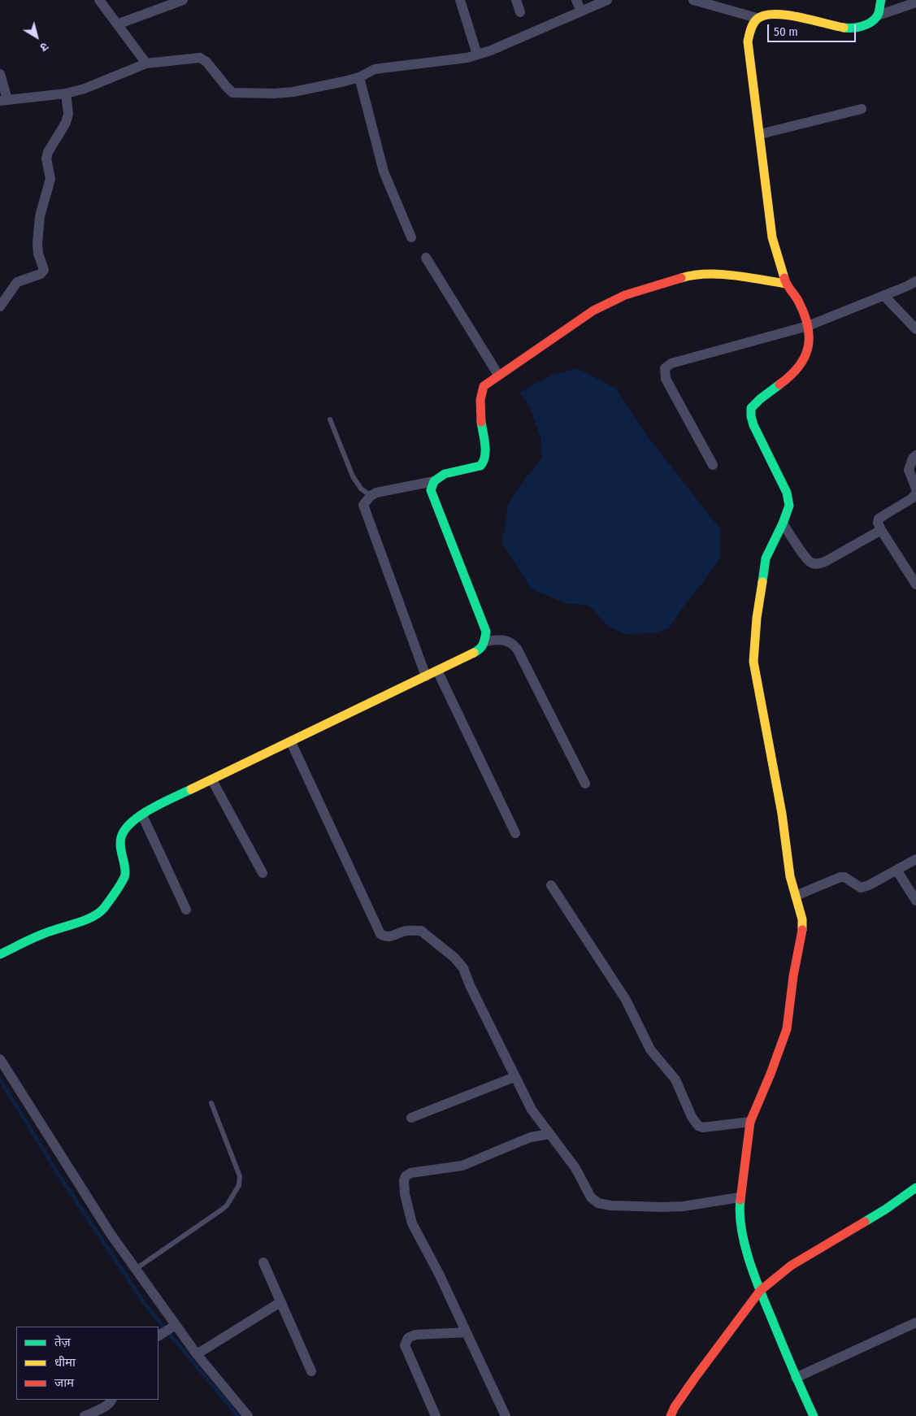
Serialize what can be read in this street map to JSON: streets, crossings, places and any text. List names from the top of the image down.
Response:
{
  "legend": ["तेज़", "धीमा", "जाम"],
  "scale_bar": "50 m",
  "north": "bottom right"
}
